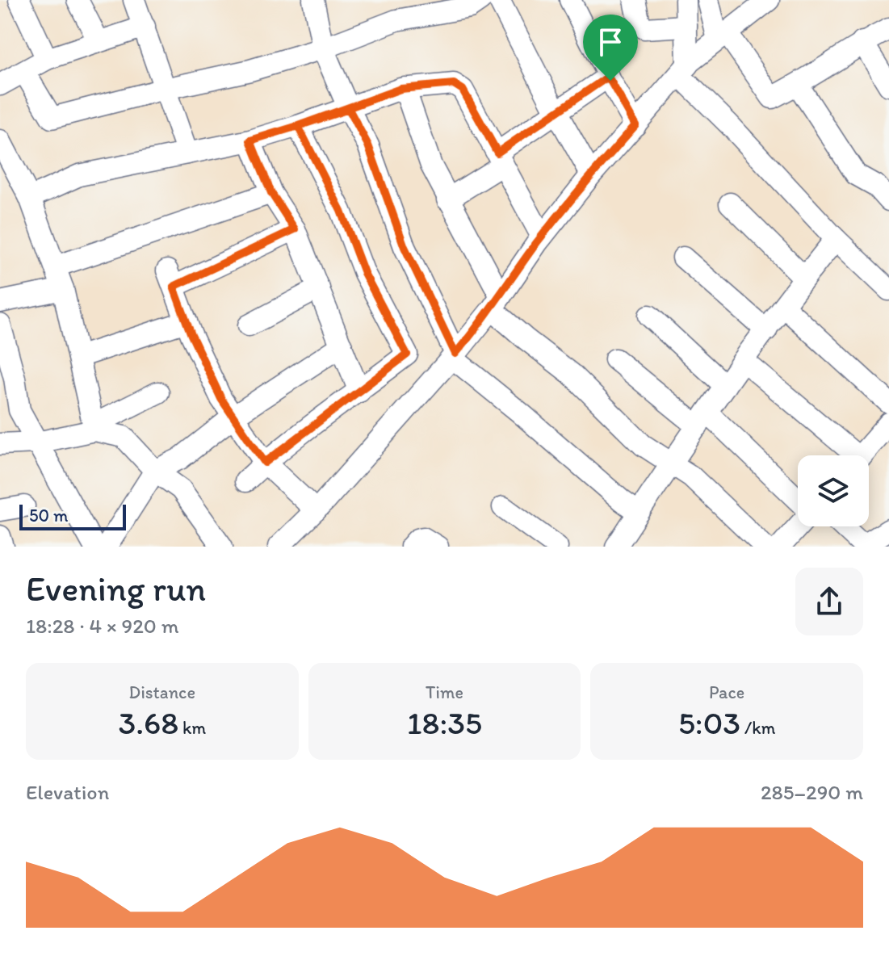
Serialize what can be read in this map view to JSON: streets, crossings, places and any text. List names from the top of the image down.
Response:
{
  "scale_bar": "50 m",
  "page": {
    "scale": "50 m",
    "heading": ["Evening run", "18:28 · 4 × 920 m"],
    "stats": [
      ["Distance", "3.68 km"],
      ["Time", "18:35"],
      ["Pace", "5:03 /km"]
    ],
    "chart": ["Elevation", "285–290 m"]
  }
}
